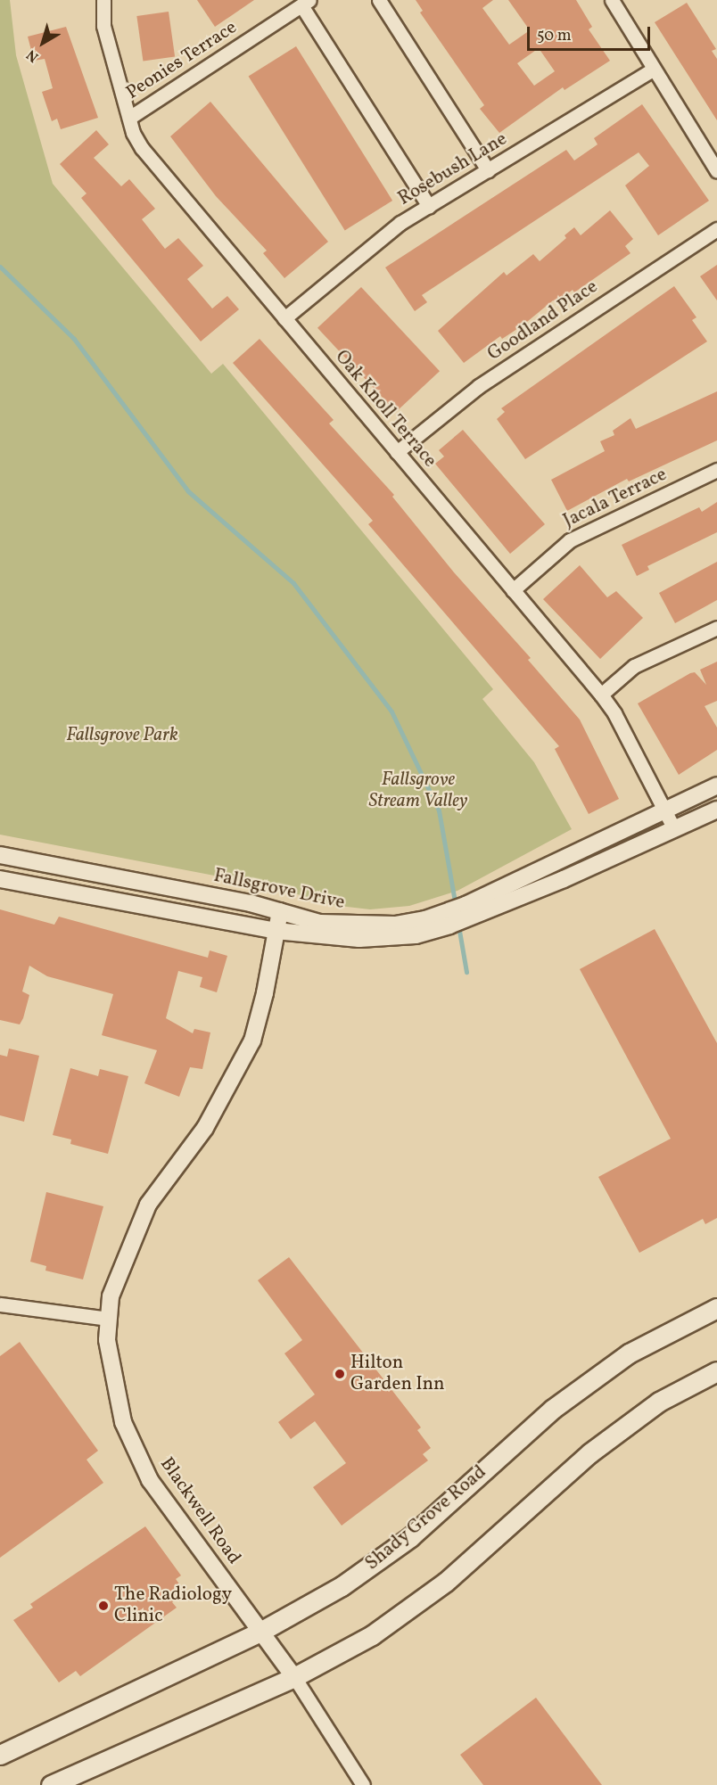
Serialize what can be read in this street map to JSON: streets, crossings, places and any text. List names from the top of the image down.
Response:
{
  "streets": {
    "main road": ["Shady Grove Road"],
    "street": [
      "Peonies Terrace",
      "Rosebush Lane",
      "Goodland Place",
      "Oak Knoll Terrace",
      "Jacala Terrace",
      "Fallsgrove Drive",
      "Blackwell Road"
    ]
  },
  "crossings": [
    ["Peonies Terrace", "Oak Knoll Terrace"],
    ["Rosebush Lane", "Oak Knoll Terrace"],
    ["Goodland Place", "Oak Knoll Terrace"],
    ["Oak Knoll Terrace", "Jacala Terrace"],
    ["Oak Knoll Terrace", "Fallsgrove Drive"],
    ["Fallsgrove Drive", "Blackwell Road"],
    ["Blackwell Road", "Shady Grove Road"]
  ],
  "parks": ["Fallsgrove Park", "Fallsgrove Stream Valley"],
  "places": ["Hilton Garden Inn", "The Radiology Clinic"],
  "scale_bar": "50 m",
  "north": "bottom left"
}
